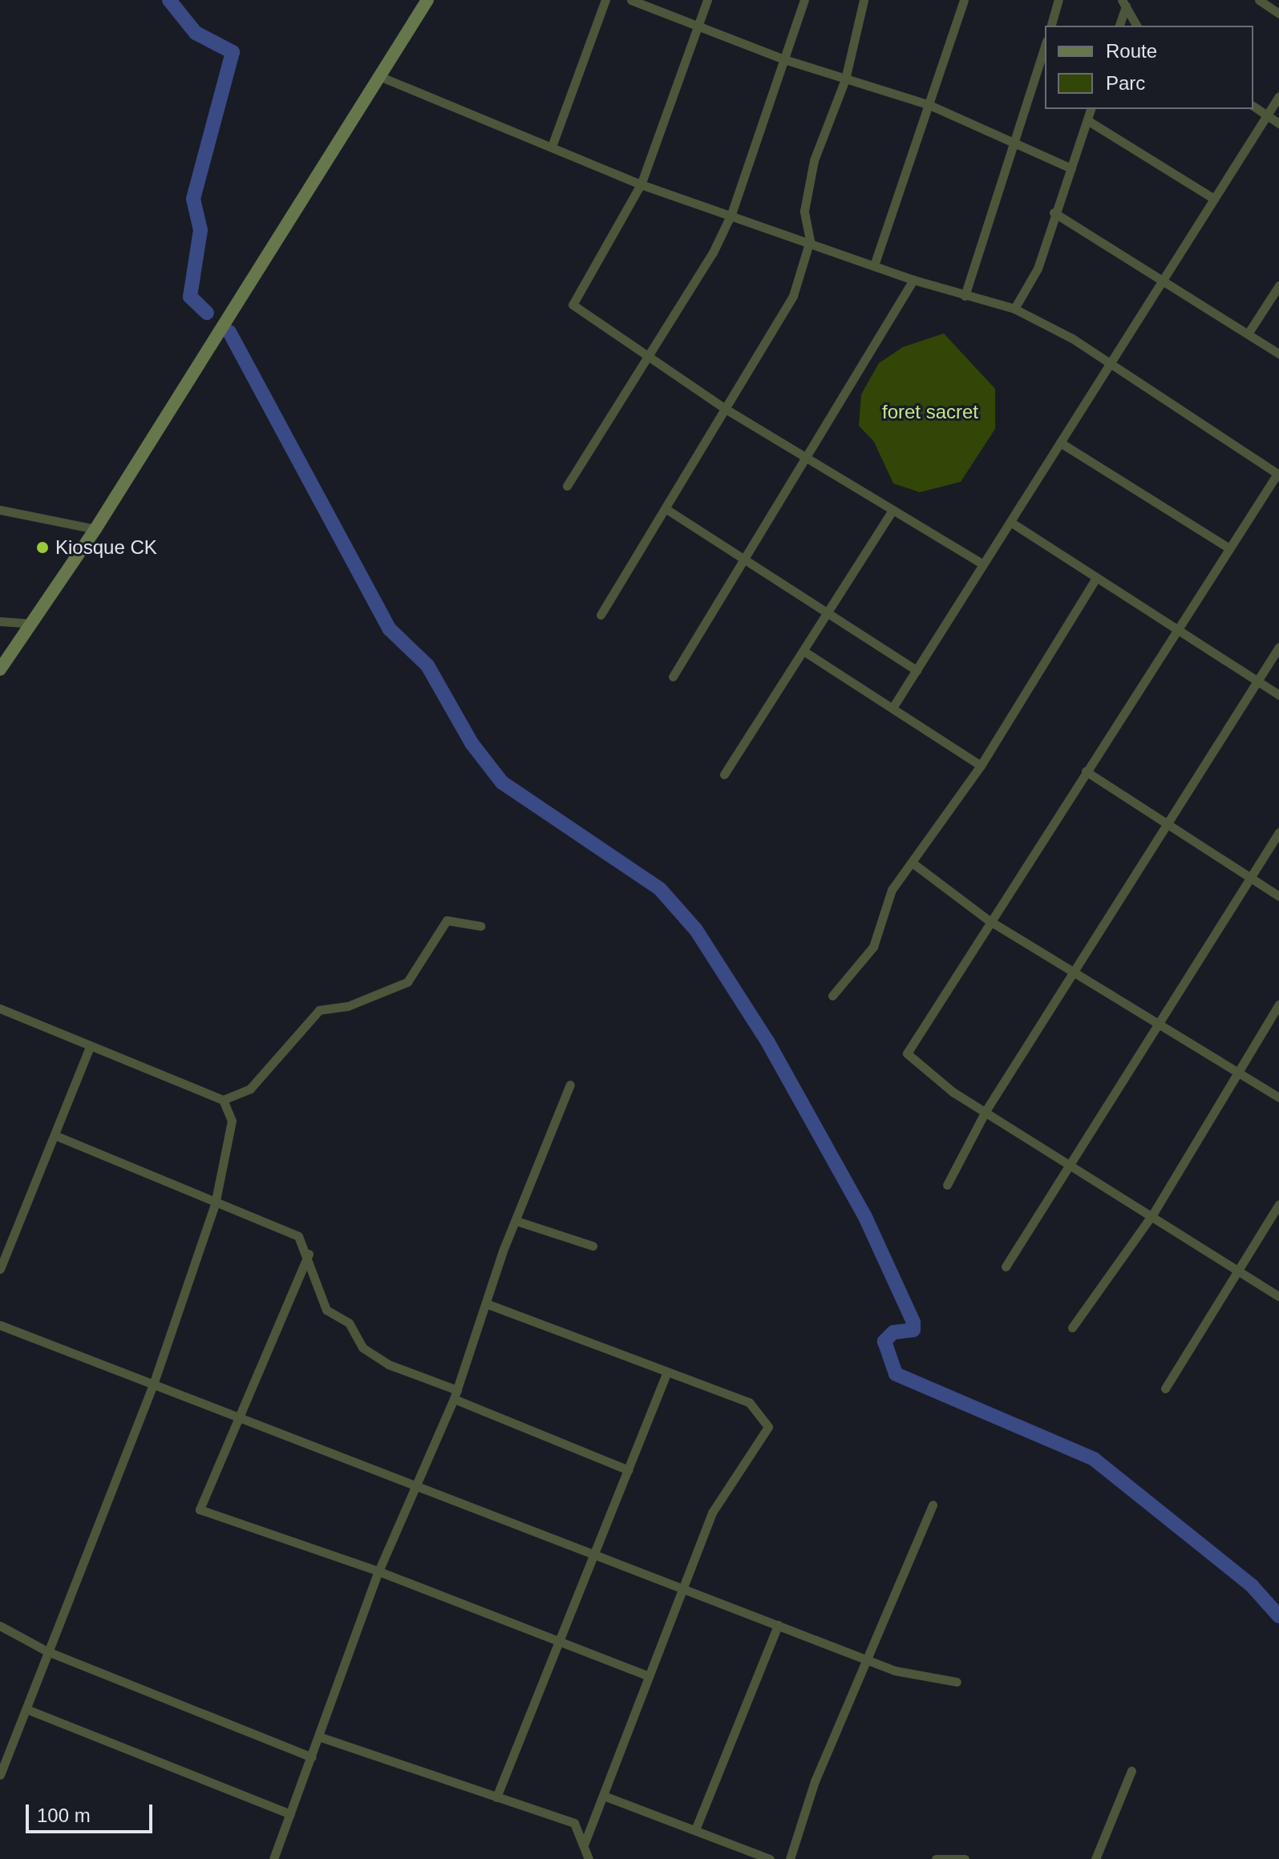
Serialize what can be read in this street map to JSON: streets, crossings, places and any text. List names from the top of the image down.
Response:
{
  "parks": ["foret sacret"],
  "places": ["Kiosque CK"],
  "legend": ["Route", "Parc"],
  "scale_bar": "100 m"
}
